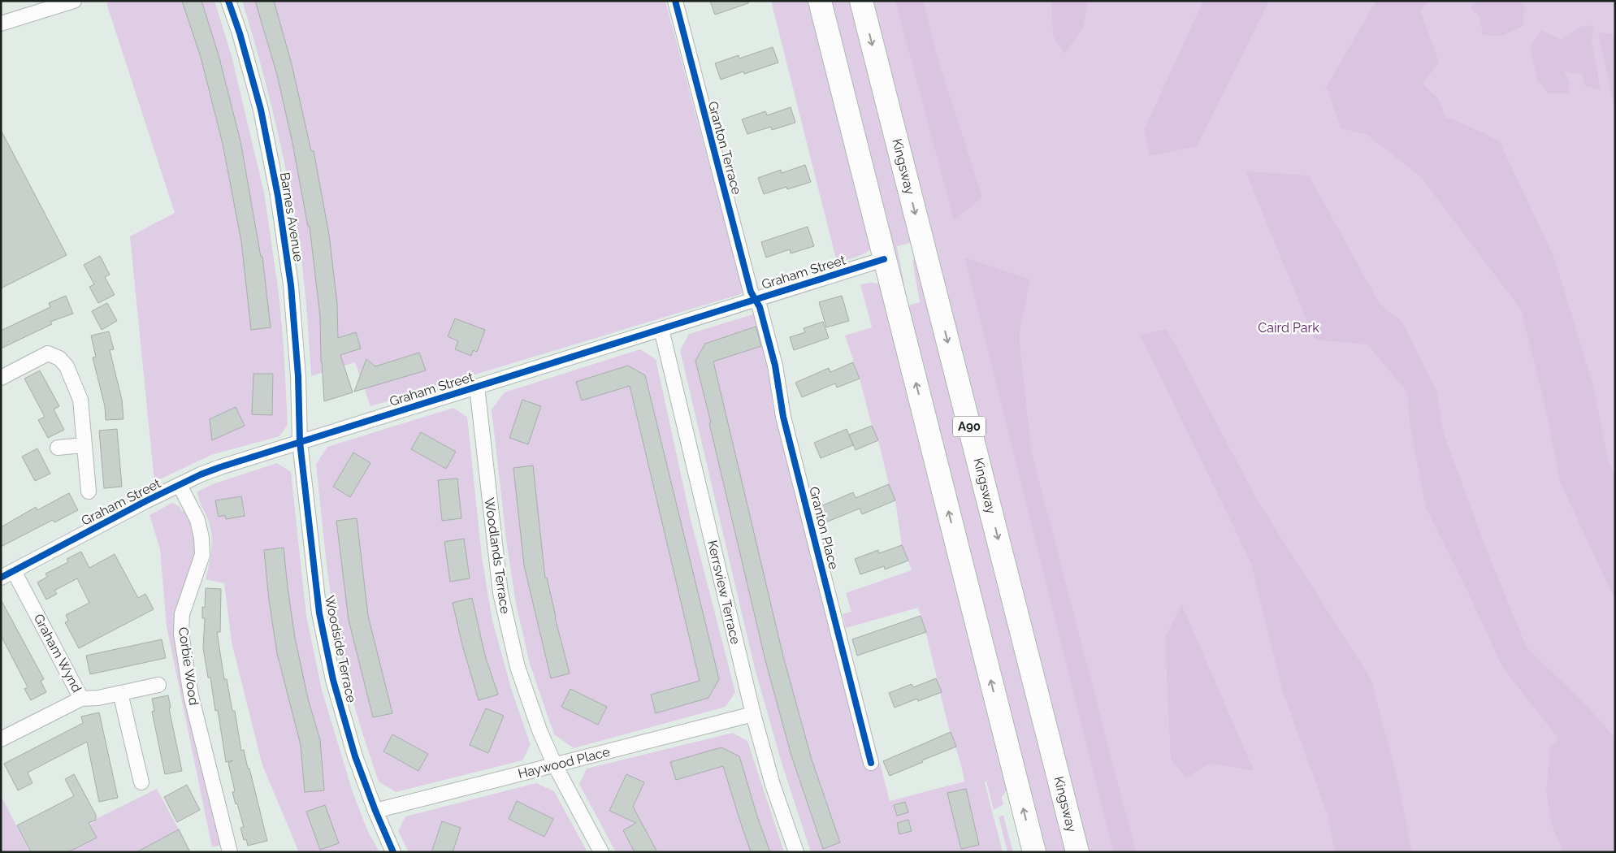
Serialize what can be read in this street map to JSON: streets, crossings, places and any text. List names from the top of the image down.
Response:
{
  "streets": {
    "highway": ["Kingsway", "A90"],
    "street": [
      "Granton Terrace",
      "Barnes Avenue",
      "Graham Street",
      "Granton Place",
      "Woodlands Terrace",
      "Kerrsview Terrace",
      "Woodside Terrace",
      "Graham Wynd",
      "Corbie Wood",
      "Haywood Place"
    ]
  },
  "crossings": [
    ["Granton Terrace", "Graham Street"],
    ["Granton Terrace", "Granton Place"],
    ["Barnes Avenue", "Graham Street"],
    ["Barnes Avenue", "Woodside Terrace"],
    ["Graham Street", "Granton Place"],
    ["Graham Street", "Woodlands Terrace"],
    ["Graham Street", "Kerrsview Terrace"],
    ["Graham Street", "Woodside Terrace"],
    ["Graham Street", "Graham Wynd"],
    ["Graham Street", "Corbie Wood"],
    ["Woodlands Terrace", "Haywood Place"],
    ["Kerrsview Terrace", "Haywood Place"],
    ["Woodside Terrace", "Haywood Place"]
  ],
  "parks": ["Caird Park"]
}
